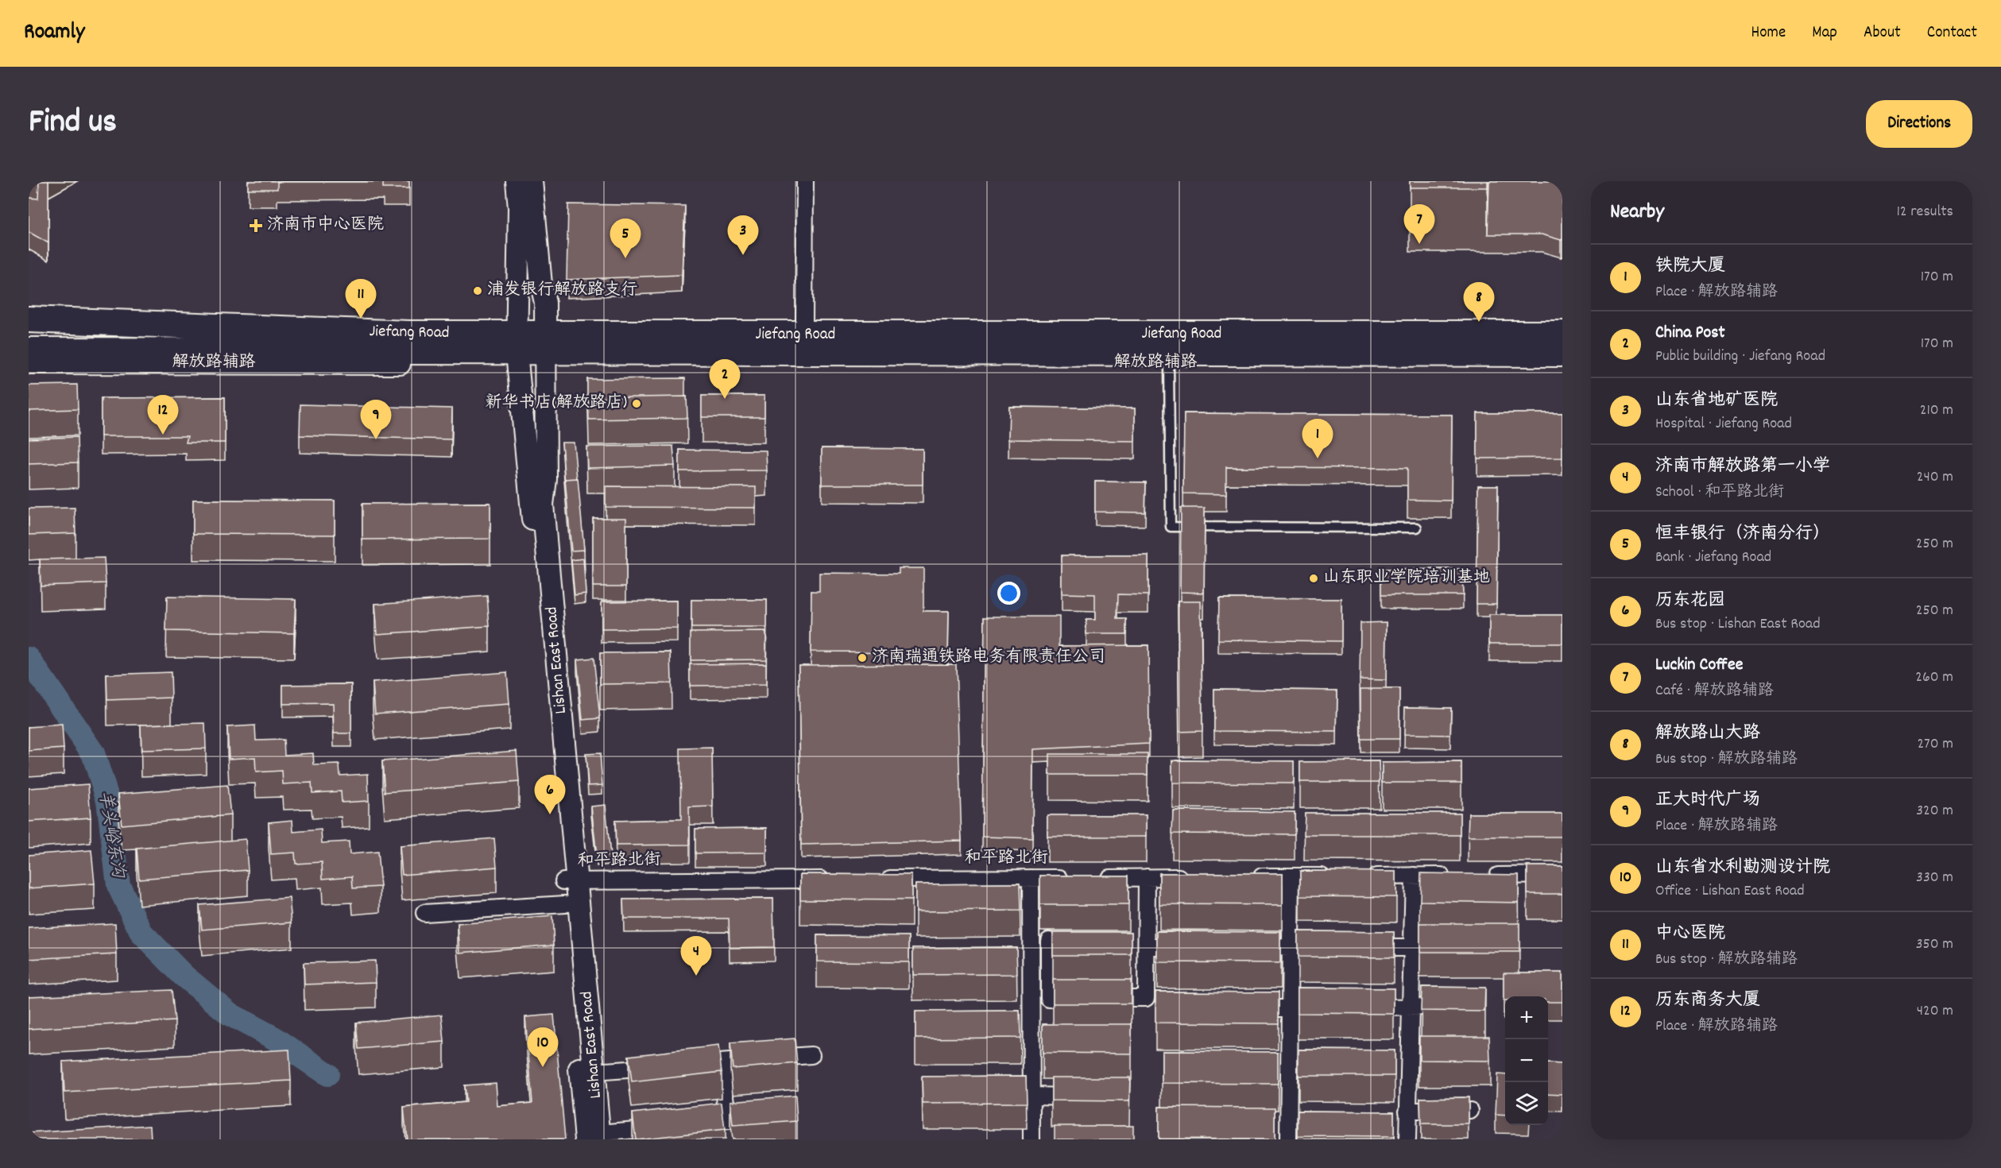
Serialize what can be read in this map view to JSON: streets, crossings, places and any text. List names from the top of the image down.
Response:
{
  "streets": {
    "main road": ["Jiefang Road"],
    "street": ["解放路辅路", "Lishan East Road", "和平路北街"]
  },
  "crossings": [
    ["Jiefang Road", "解放路辅路"],
    ["Jiefang Road", "Lishan East Road"],
    ["Lishan East Road", "和平路北街"]
  ],
  "water": ["羊头峪东沟"],
  "places": {
    "health": ["济南市中心医院"],
    "other": [
      "浦发银行解放路支行",
      "新华书店(解放路店)",
      "山东职业学院培训基地",
      "济南瑞通铁路电务有限责任公司"
    ]
  },
  "page": {
    "header": "Roamly",
    "nav": [
      "Home",
      "Map",
      "About",
      "Contact"
    ],
    "title": "Find us",
    "buttons": "Directions",
    "heading": ["Nearby", "12 results"],
    "pins": [
      "7",
      "3",
      "5",
      "11",
      "8",
      "2",
      "12",
      "9",
      "1",
      "6",
      "4",
      "10"
    ],
    "list": [
      {
        "mark": "1",
        "name": "铁院大厦",
        "note": "Place · 解放路辅路",
        "value": "170 m"
      },
      {
        "mark": "2",
        "name": "China Post",
        "note": "Public building · Jiefang Road",
        "value": "170 m"
      },
      {
        "mark": "3",
        "name": "山东省地矿医院",
        "note": "Hospital · Jiefang Road",
        "value": "210 m"
      },
      {
        "mark": "4",
        "name": "济南市解放路第一小学",
        "note": "School · 和平路北街",
        "value": "240 m"
      },
      {
        "mark": "5",
        "name": "恒丰银行（济南分行）",
        "note": "Bank · Jiefang Road",
        "value": "250 m"
      },
      {
        "mark": "6",
        "name": "历东花园",
        "note": "Bus stop · Lishan East Road",
        "value": "250 m"
      },
      {
        "mark": "7",
        "name": "Luckin Coffee",
        "note": "Café · 解放路辅路",
        "value": "260 m"
      },
      {
        "mark": "8",
        "name": "解放路山大路",
        "note": "Bus stop · 解放路辅路",
        "value": "270 m"
      },
      {
        "mark": "9",
        "name": "正大时代广场",
        "note": "Place · 解放路辅路",
        "value": "320 m"
      },
      {
        "mark": "10",
        "name": "山东省水利勘测设计院",
        "note": "Office · Lishan East Road",
        "value": "330 m"
      },
      {
        "mark": "11",
        "name": "中心医院",
        "note": "Bus stop · 解放路辅路",
        "value": "350 m"
      },
      {
        "mark": "12",
        "name": "历东商务大厦",
        "note": "Place · 解放路辅路",
        "value": "420 m"
      }
    ],
    "map_buttons": ["+", "−"]
  }
}
